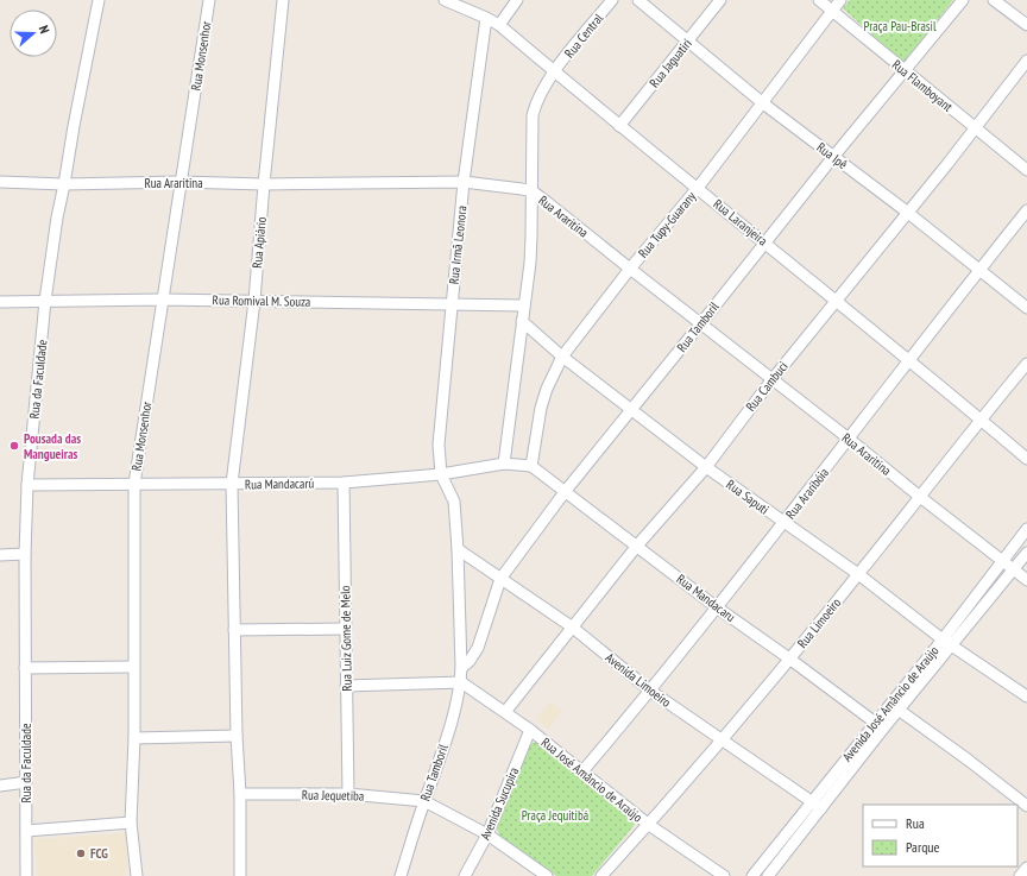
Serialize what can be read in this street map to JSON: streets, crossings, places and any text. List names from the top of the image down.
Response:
{
  "streets": {
    "street": [
      "Rua Central",
      "Rua Monsenhor",
      "Rua Jaguatiri",
      "Rua Flamboyant",
      "Rua Ipê",
      "Rua Araritina",
      "Rua Laranjeira",
      "Rua Tupy-Guarany",
      "Rua Apiário",
      "Rua Irmã Leonora",
      "Rua Romival M. Souza",
      "Rua Tamboril",
      "Rua da Faculdade",
      "Rua Cambuci",
      "Rua Mandacarú",
      "Rua Araribóia",
      "Rua Saputi",
      "Rua Mandacaru",
      "Rua Limoeiro",
      "Rua Luiz Gome de Melo",
      "Avenida Limoeiro",
      "Avenida José Amâncio de Araújo",
      "Rua José Amâncio de Araújo",
      "Rua Jequetiba",
      "Avenida Sucupira"
    ]
  },
  "crossings": [
    ["Rua Central", "Rua Araritina"],
    ["Rua Central", "Rua Laranjeira"],
    ["Rua Central", "Rua Romival M. Souza"],
    ["Rua Central", "Rua Mandacarú"],
    ["Rua Central", "Rua Saputi"],
    ["Rua Monsenhor", "Rua Araritina"],
    ["Rua Monsenhor", "Rua Romival M. Souza"],
    ["Rua Monsenhor", "Rua Mandacarú"],
    ["Rua Jaguatiri", "Rua Ipê"],
    ["Rua Jaguatiri", "Rua Laranjeira"],
    ["Rua Flamboyant", "Rua Tupy-Guarany"],
    ["Rua Flamboyant", "Rua Tamboril"],
    ["Rua Flamboyant", "Rua Cambuci"],
    ["Rua Ipê", "Rua Tupy-Guarany"],
    ["Rua Ipê", "Rua Tamboril"],
    ["Rua Ipê", "Rua Cambuci"],
    ["Rua Ipê", "Rua Araribóia"],
    ["Rua Araritina", "Rua Tupy-Guarany"],
    ["Rua Araritina", "Rua Apiário"],
    ["Rua Araritina", "Rua Irmã Leonora"],
    ["Rua Araritina", "Rua Tamboril"],
    ["Rua Araritina", "Rua da Faculdade"],
    ["Rua Araritina", "Rua Cambuci"],
    ["Rua Araritina", "Rua Araribóia"],
    ["Rua Araritina", "Rua Limoeiro"],
    ["Rua Araritina", "Avenida José Amâncio de Araújo"],
    ["Rua Laranjeira", "Rua Tupy-Guarany"],
    ["Rua Laranjeira", "Rua Irmã Leonora"],
    ["Rua Laranjeira", "Rua Tamboril"],
    ["Rua Laranjeira", "Rua Cambuci"],
    ["Rua Laranjeira", "Rua Araribóia"],
    ["Rua Laranjeira", "Rua Limoeiro"],
    ["Rua Tupy-Guarany", "Rua Mandacarú"],
    ["Rua Tupy-Guarany", "Rua Saputi"],
    ["Rua Tupy-Guarany", "Rua Mandacaru"],
    ["Rua Apiário", "Rua Romival M. Souza"],
    ["Rua Apiário", "Rua Mandacarú"],
    ["Rua Apiário", "Rua Jequetiba"],
    ["Rua Irmã Leonora", "Rua Romival M. Souza"],
    ["Rua Irmã Leonora", "Rua Tamboril"],
    ["Rua Irmã Leonora", "Rua Mandacarú"],
    ["Rua Romival M. Souza", "Rua da Faculdade"],
    ["Rua Tamboril", "Rua Mandacarú"],
    ["Rua Tamboril", "Rua Saputi"],
    ["Rua Tamboril", "Rua Mandacaru"],
    ["Rua Tamboril", "Avenida Limoeiro"],
    ["Rua Tamboril", "Rua José Amâncio de Araújo"],
    ["Rua Tamboril", "Rua Jequetiba"],
    ["Rua da Faculdade", "Rua Mandacarú"],
    ["Rua Cambuci", "Rua Saputi"],
    ["Rua Cambuci", "Rua Mandacaru"],
    ["Rua Cambuci", "Avenida Limoeiro"],
    ["Rua Cambuci", "Rua José Amâncio de Araújo"],
    ["Rua Mandacarú", "Rua Mandacaru"],
    ["Rua Mandacarú", "Rua Luiz Gome de Melo"],
    ["Rua Araribóia", "Rua Saputi"],
    ["Rua Araribóia", "Rua Mandacaru"],
    ["Rua Araribóia", "Avenida Limoeiro"],
    ["Rua Araribóia", "Rua José Amâncio de Araújo"],
    ["Rua Saputi", "Rua Limoeiro"],
    ["Rua Saputi", "Avenida José Amâncio de Araújo"],
    ["Rua Mandacaru", "Rua Limoeiro"],
    ["Rua Mandacaru", "Avenida José Amâncio de Araújo"],
    ["Rua Limoeiro", "Avenida Limoeiro"],
    ["Rua Limoeiro", "Rua José Amâncio de Araújo"],
    ["Rua Luiz Gome de Melo", "Rua Jequetiba"],
    ["Avenida Limoeiro", "Avenida José Amâncio de Araújo"],
    ["Rua José Amâncio de Araújo", "Avenida Sucupira"]
  ],
  "parks": ["Praça Pau-Brasil", "Praça Jequitibá"],
  "places": ["Pousada das Mangueiras", "FCG"],
  "legend": ["Rua", "Parque"],
  "north": "right"
}
